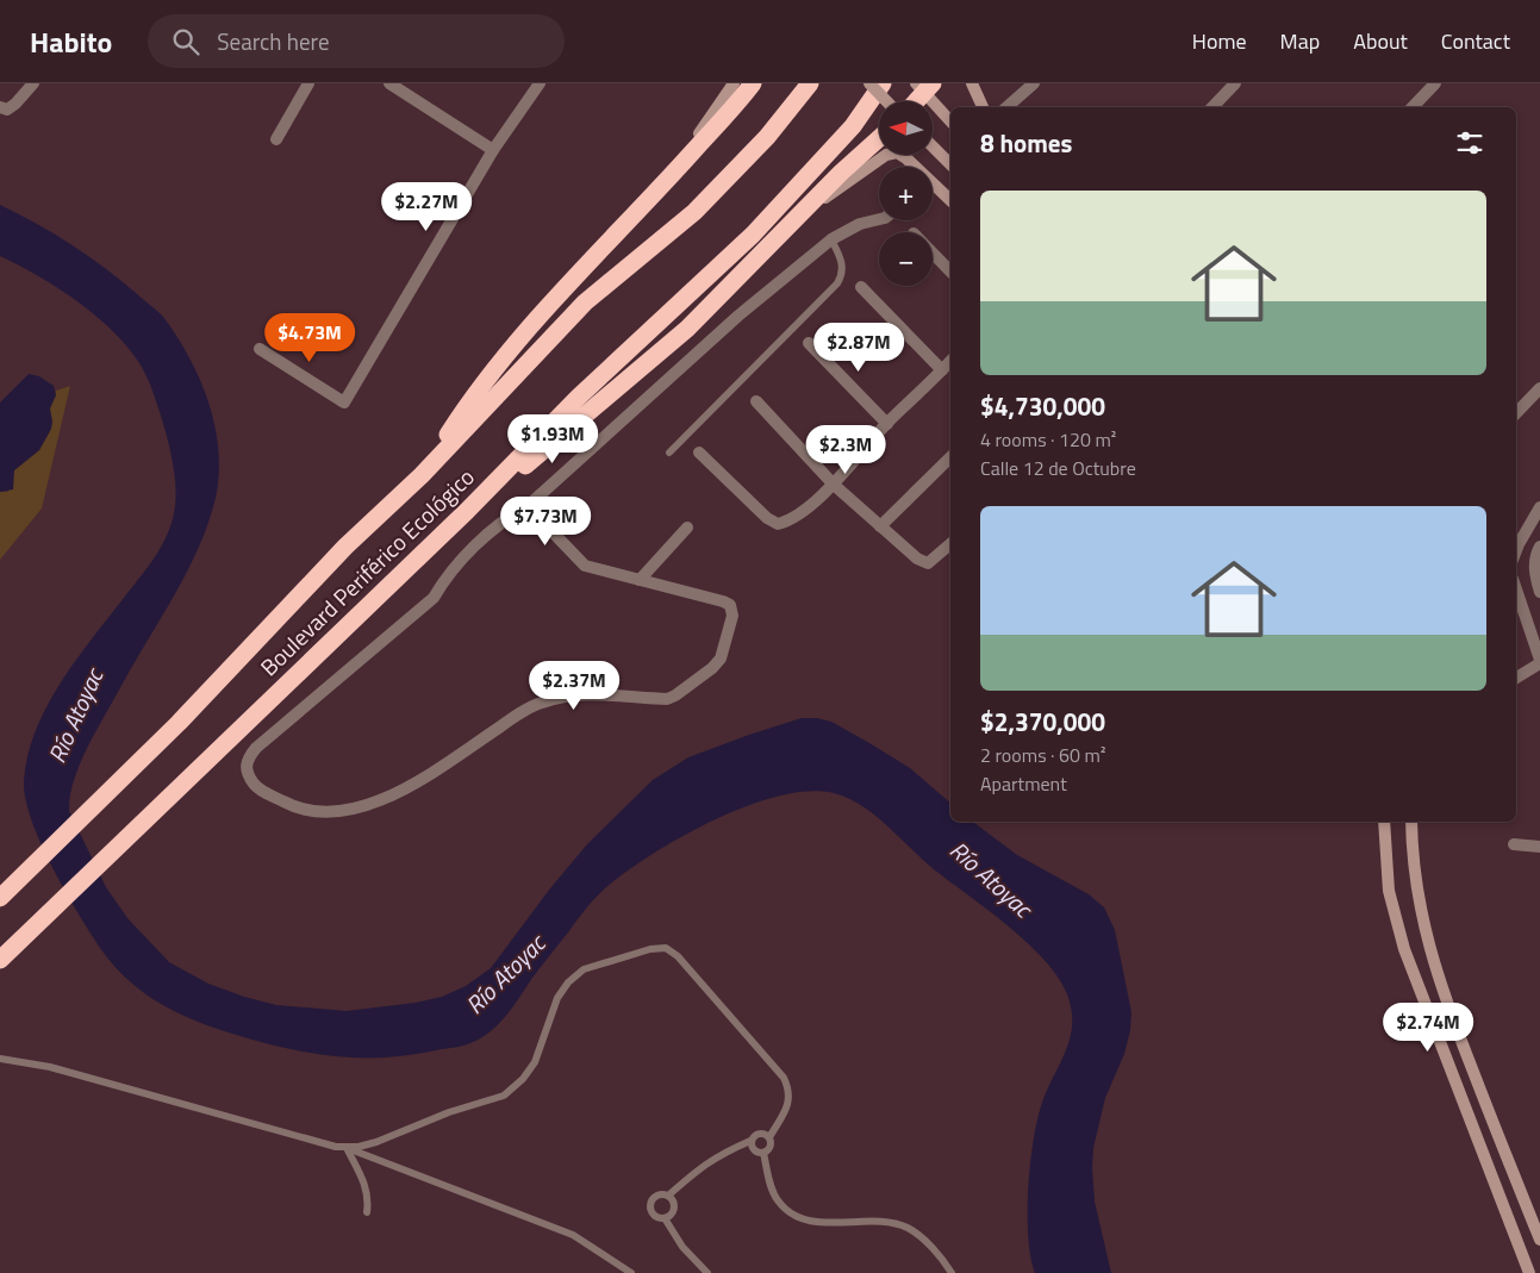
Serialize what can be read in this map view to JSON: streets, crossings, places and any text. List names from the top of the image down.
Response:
{
  "streets": {
    "highway": ["Boulevard Periférico Ecológico"]
  },
  "water": ["Río Atoyac"],
  "north": "left",
  "page": {
    "header": "Habito",
    "search": "Search here",
    "nav": [
      "Home",
      "Map",
      "About",
      "Contact"
    ],
    "map_buttons": ["+", "−"],
    "heading": "8 homes",
    "list": [
      {
        "name": "$4,730,000",
        "note": "4 rooms · 120 m² · Calle 12 de Octubre"
      },
      {
        "name": "$2,370,000",
        "note": "2 rooms · 60 m² · Apartment"
      }
    ],
    "price": [
      "$2.27M",
      "$4.73M",
      "$2.87M",
      "$1.93M",
      "$2.3M",
      "$7.73M",
      "$2.37M",
      "$2.74M"
    ]
  }
}
